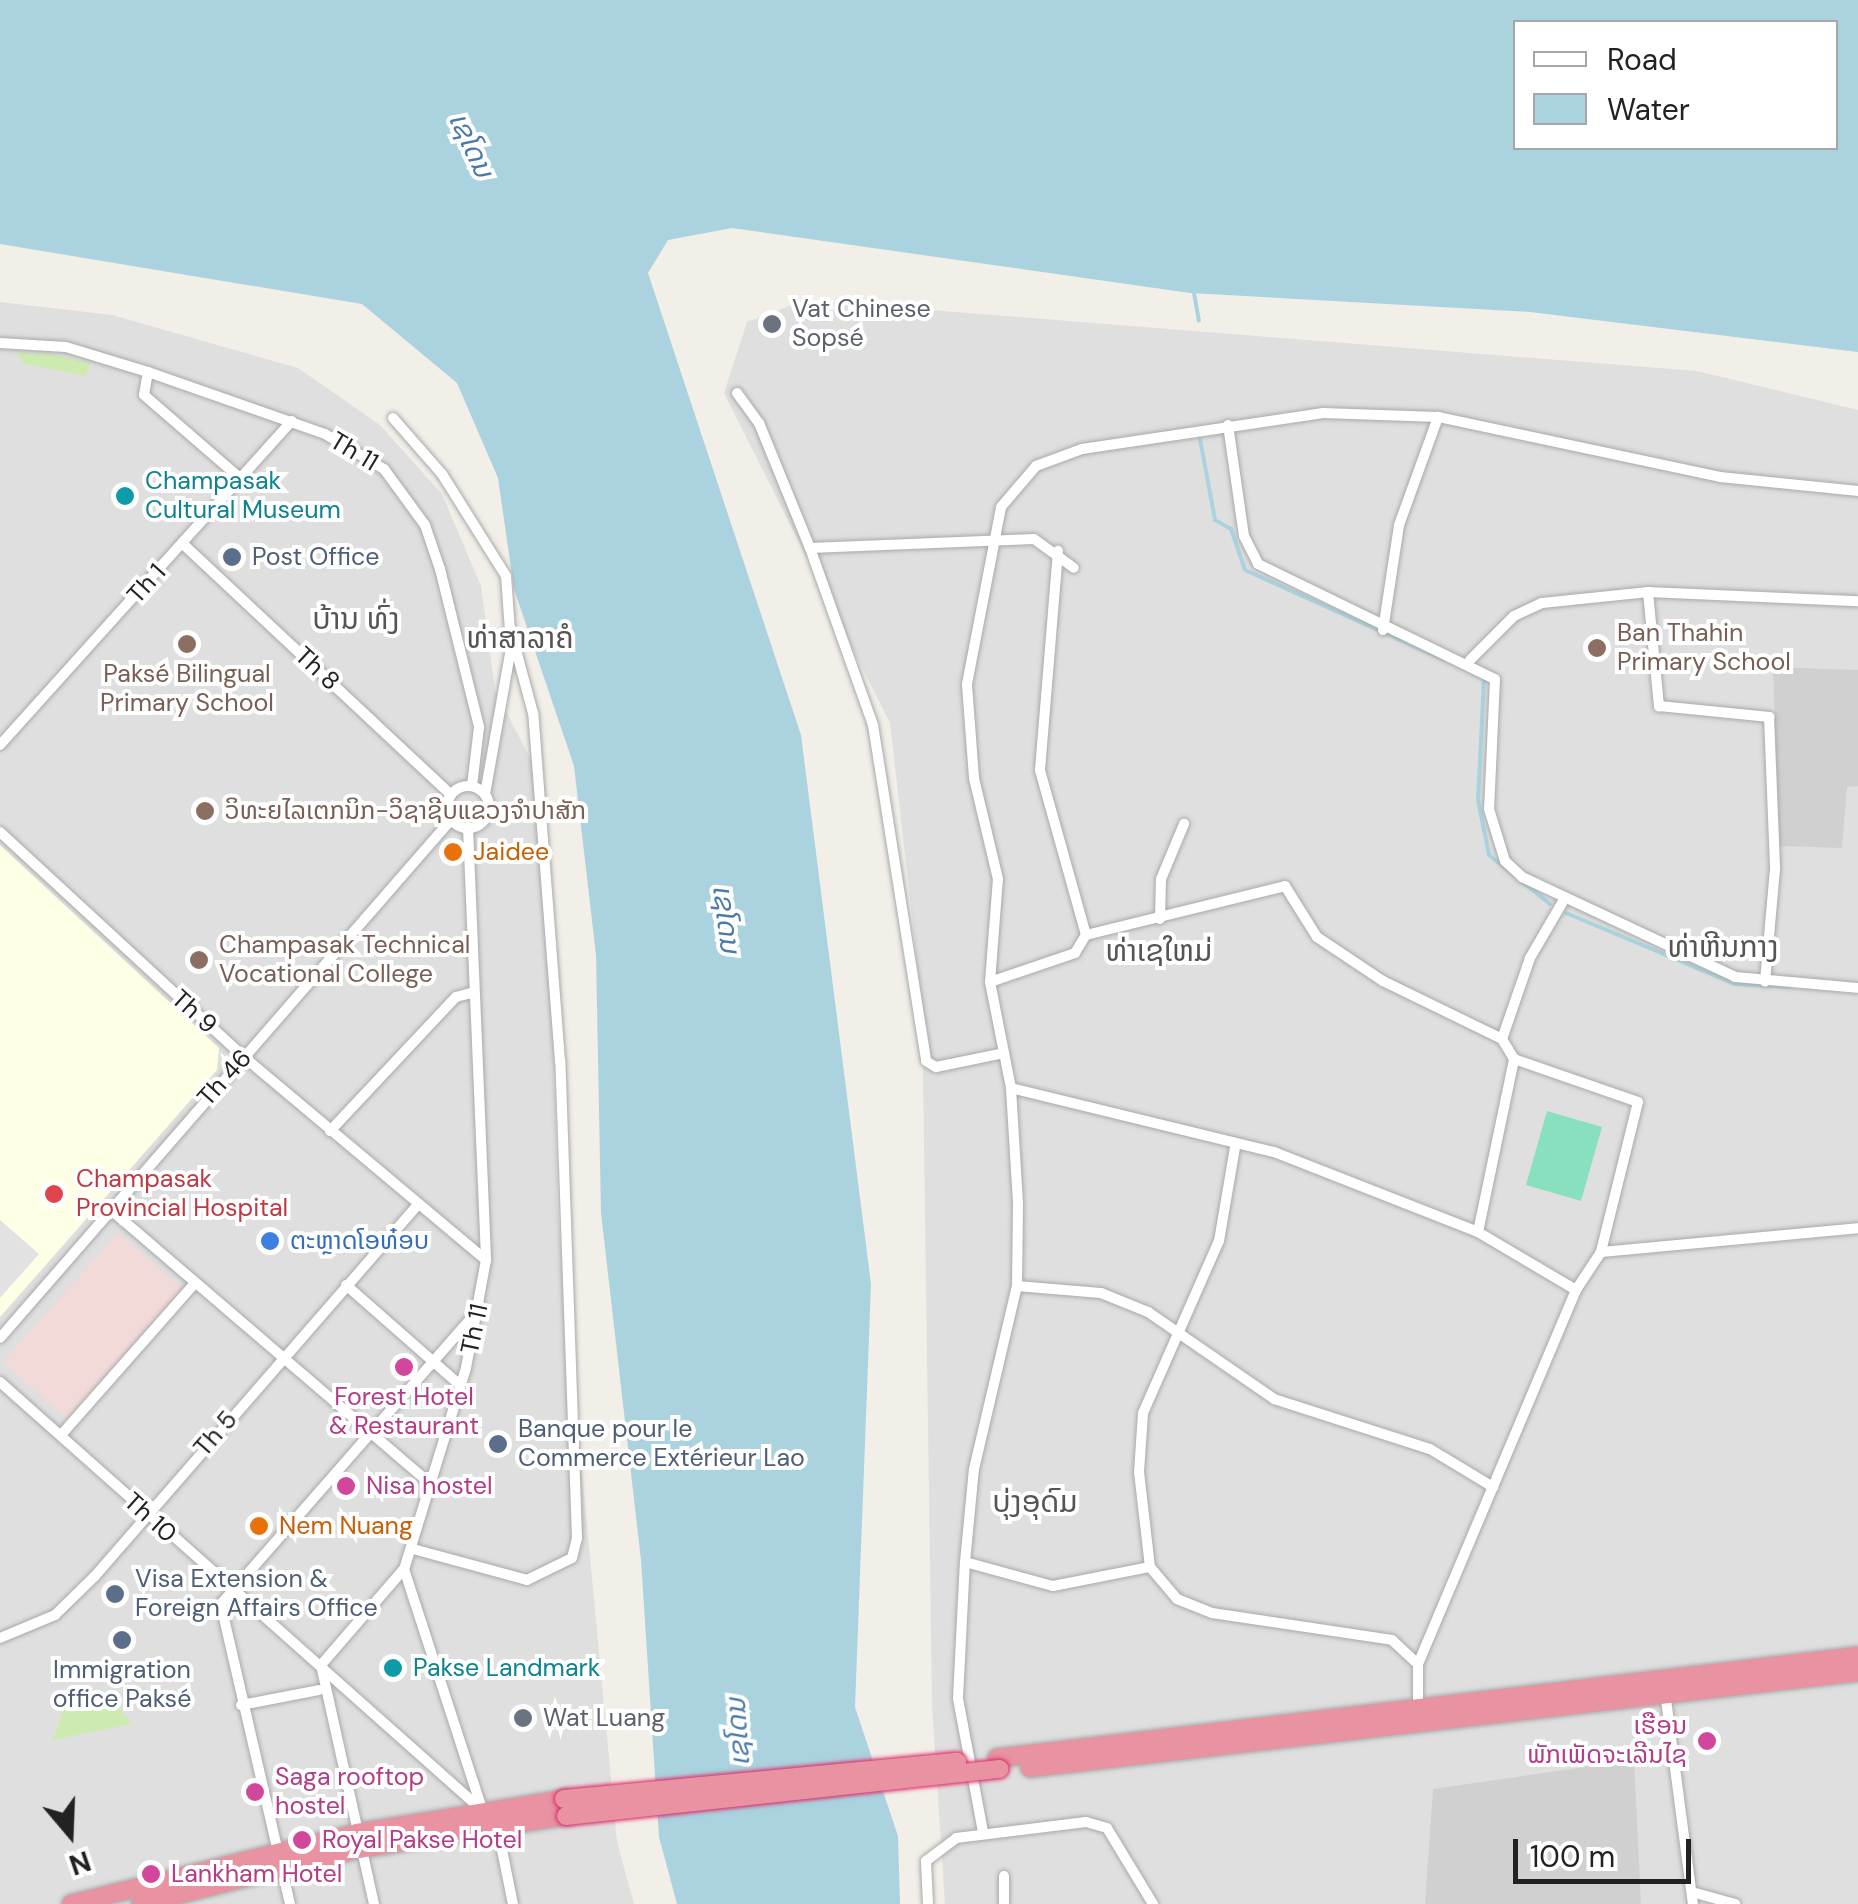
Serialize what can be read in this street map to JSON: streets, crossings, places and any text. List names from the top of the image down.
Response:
{
  "streets": {
    "street": [
      "Th 11",
      "Th 1",
      "Th 8",
      "Th 9",
      "Th 46",
      "Th 5",
      "Th 10"
    ]
  },
  "crossings": [
    ["Th 11", "Th 1"],
    ["Th 11", "Th 8"],
    ["Th 11", "Th 9"],
    ["Th 11", "Th 46"],
    ["Th 11", "Th 10"],
    ["Th 1", "Th 8"],
    ["Th 8", "Th 46"],
    ["Th 9", "Th 46"],
    ["Th 9", "Th 5"],
    ["Th 5", "Th 10"]
  ],
  "districts": [
    "ບ້ານ ທົ່ງ",
    "ທ່າສາລາຄໍ",
    "ທ່າຫີນກາງ",
    "ທ່າເຊໃຫມ່",
    "ບຸ່ງອຸດົມ"
  ],
  "water": ["ເຊໂດນ"],
  "places": [
    "Vat Chinese Sopsé",
    "Champasak Cultural Museum",
    "Post Office",
    "Paksé Bilingual Primary School",
    "Ban Thahin Primary School",
    "ວິທະຍໄລເຕກນິກ-ວິຊາຊີບແຂວງຈໍາປາສັກ",
    "Jaidee",
    "Champasak Technical Vocational College",
    "Champasak Provincial Hospital",
    "ຕະຫຼາດໂອທ໋ອບ",
    "Forest Hotel & Restaurant",
    "Banque pour le Commerce Extérieur Lao",
    "Nisa hostel",
    "Nem Nuang",
    "Visa Extension & Foreign Affairs Office",
    "Immigration office Paksé",
    "Pakse Landmark",
    "Wat Luang",
    "ເຮືອນ ພັກເພັດຈະເລີນໄຊ",
    "Saga rooftop hostel",
    "Royal Pakse Hotel",
    "Lankham Hotel"
  ],
  "legend": ["Road", "Water"],
  "scale_bar": "100 m",
  "north": "bottom"
}
